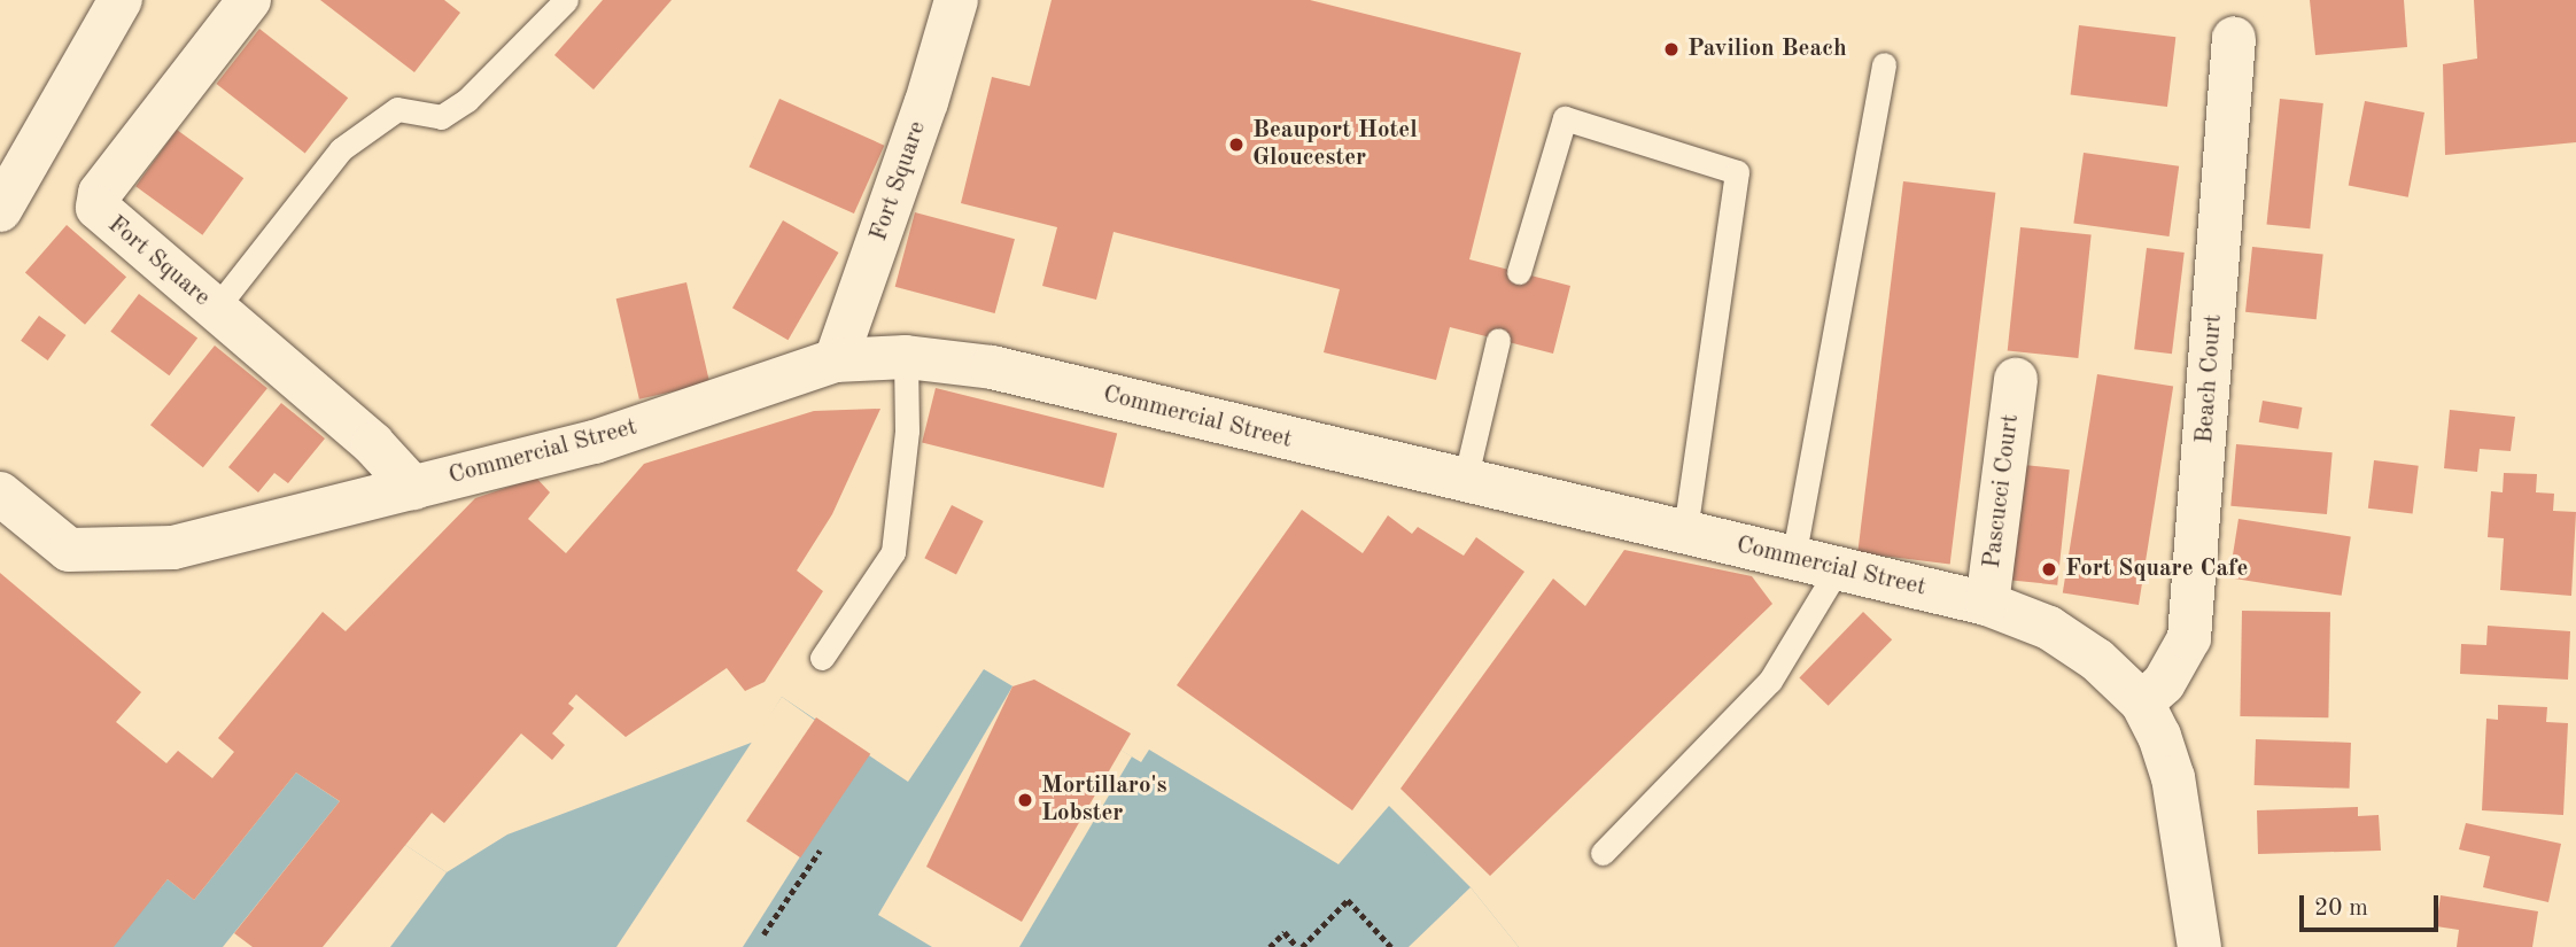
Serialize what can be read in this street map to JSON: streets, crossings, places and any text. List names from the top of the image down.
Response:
{
  "streets": {
    "street": [
      "Fort Square",
      "Beach Court",
      "Commercial Street",
      "Pascucci Court"
    ]
  },
  "crossings": [
    ["Fort Square", "Commercial Street"],
    ["Beach Court", "Commercial Street"],
    ["Commercial Street", "Pascucci Court"]
  ],
  "places": [
    "Pavilion Beach",
    "Beauport Hotel Gloucester",
    "Fort Square Cafe",
    "Mortillaro's Lobster"
  ],
  "scale_bar": "20 m"
}
